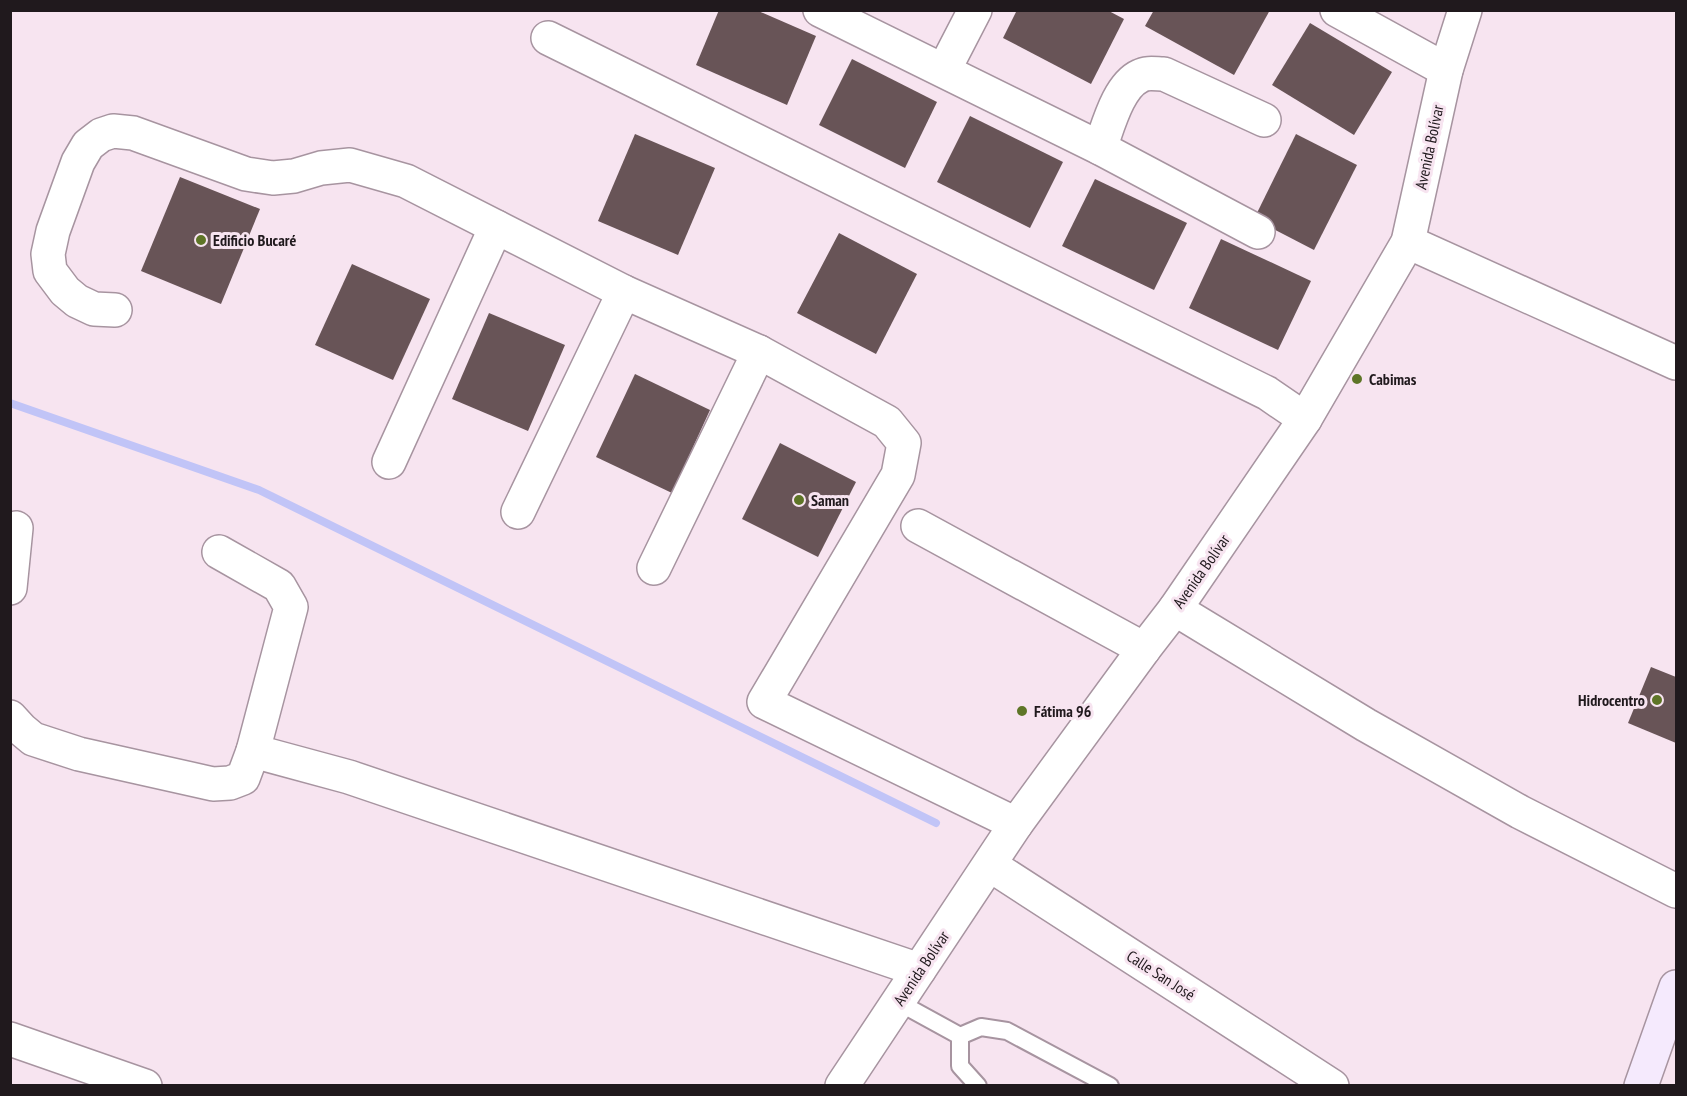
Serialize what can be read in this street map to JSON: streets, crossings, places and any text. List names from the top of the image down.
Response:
{
  "streets": {
    "street": ["Avenida Bolívar", "Calle San José"]
  },
  "crossings": [
    ["Avenida Bolívar", "Calle San José"]
  ],
  "places": [
    "Edificio Bucaré",
    "Cabimas",
    "Saman",
    "Hidrocentro",
    "Fátima 96"
  ]
}
